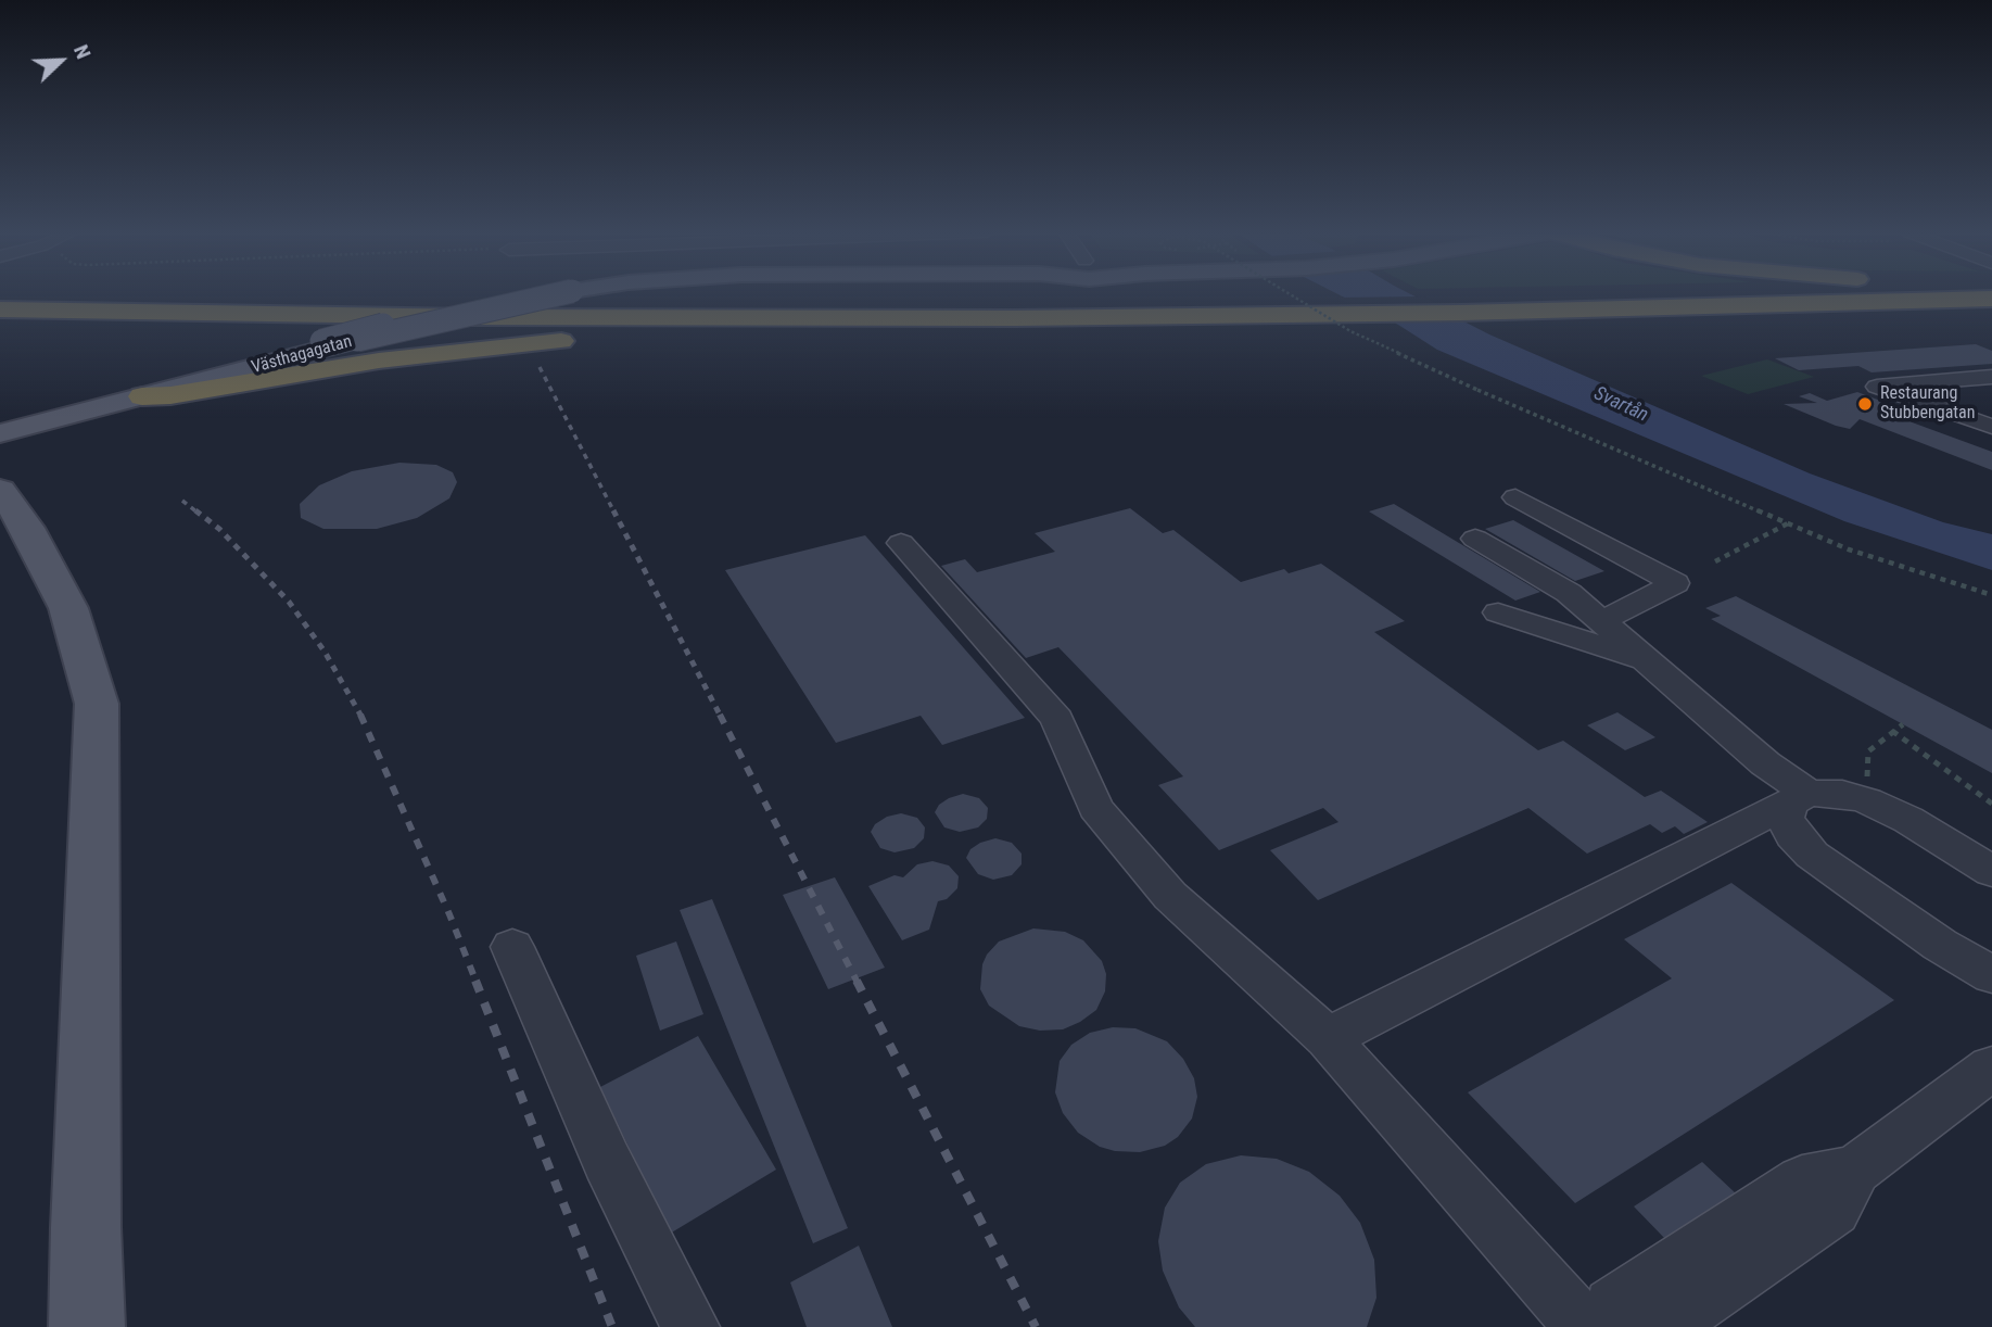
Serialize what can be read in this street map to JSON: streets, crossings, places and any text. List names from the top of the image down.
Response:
{
  "streets": {
    "main road": ["Västhagagatan"]
  },
  "water": ["Svartån"],
  "places": ["Restaurang Stubbengatan"],
  "north": "top right"
}
